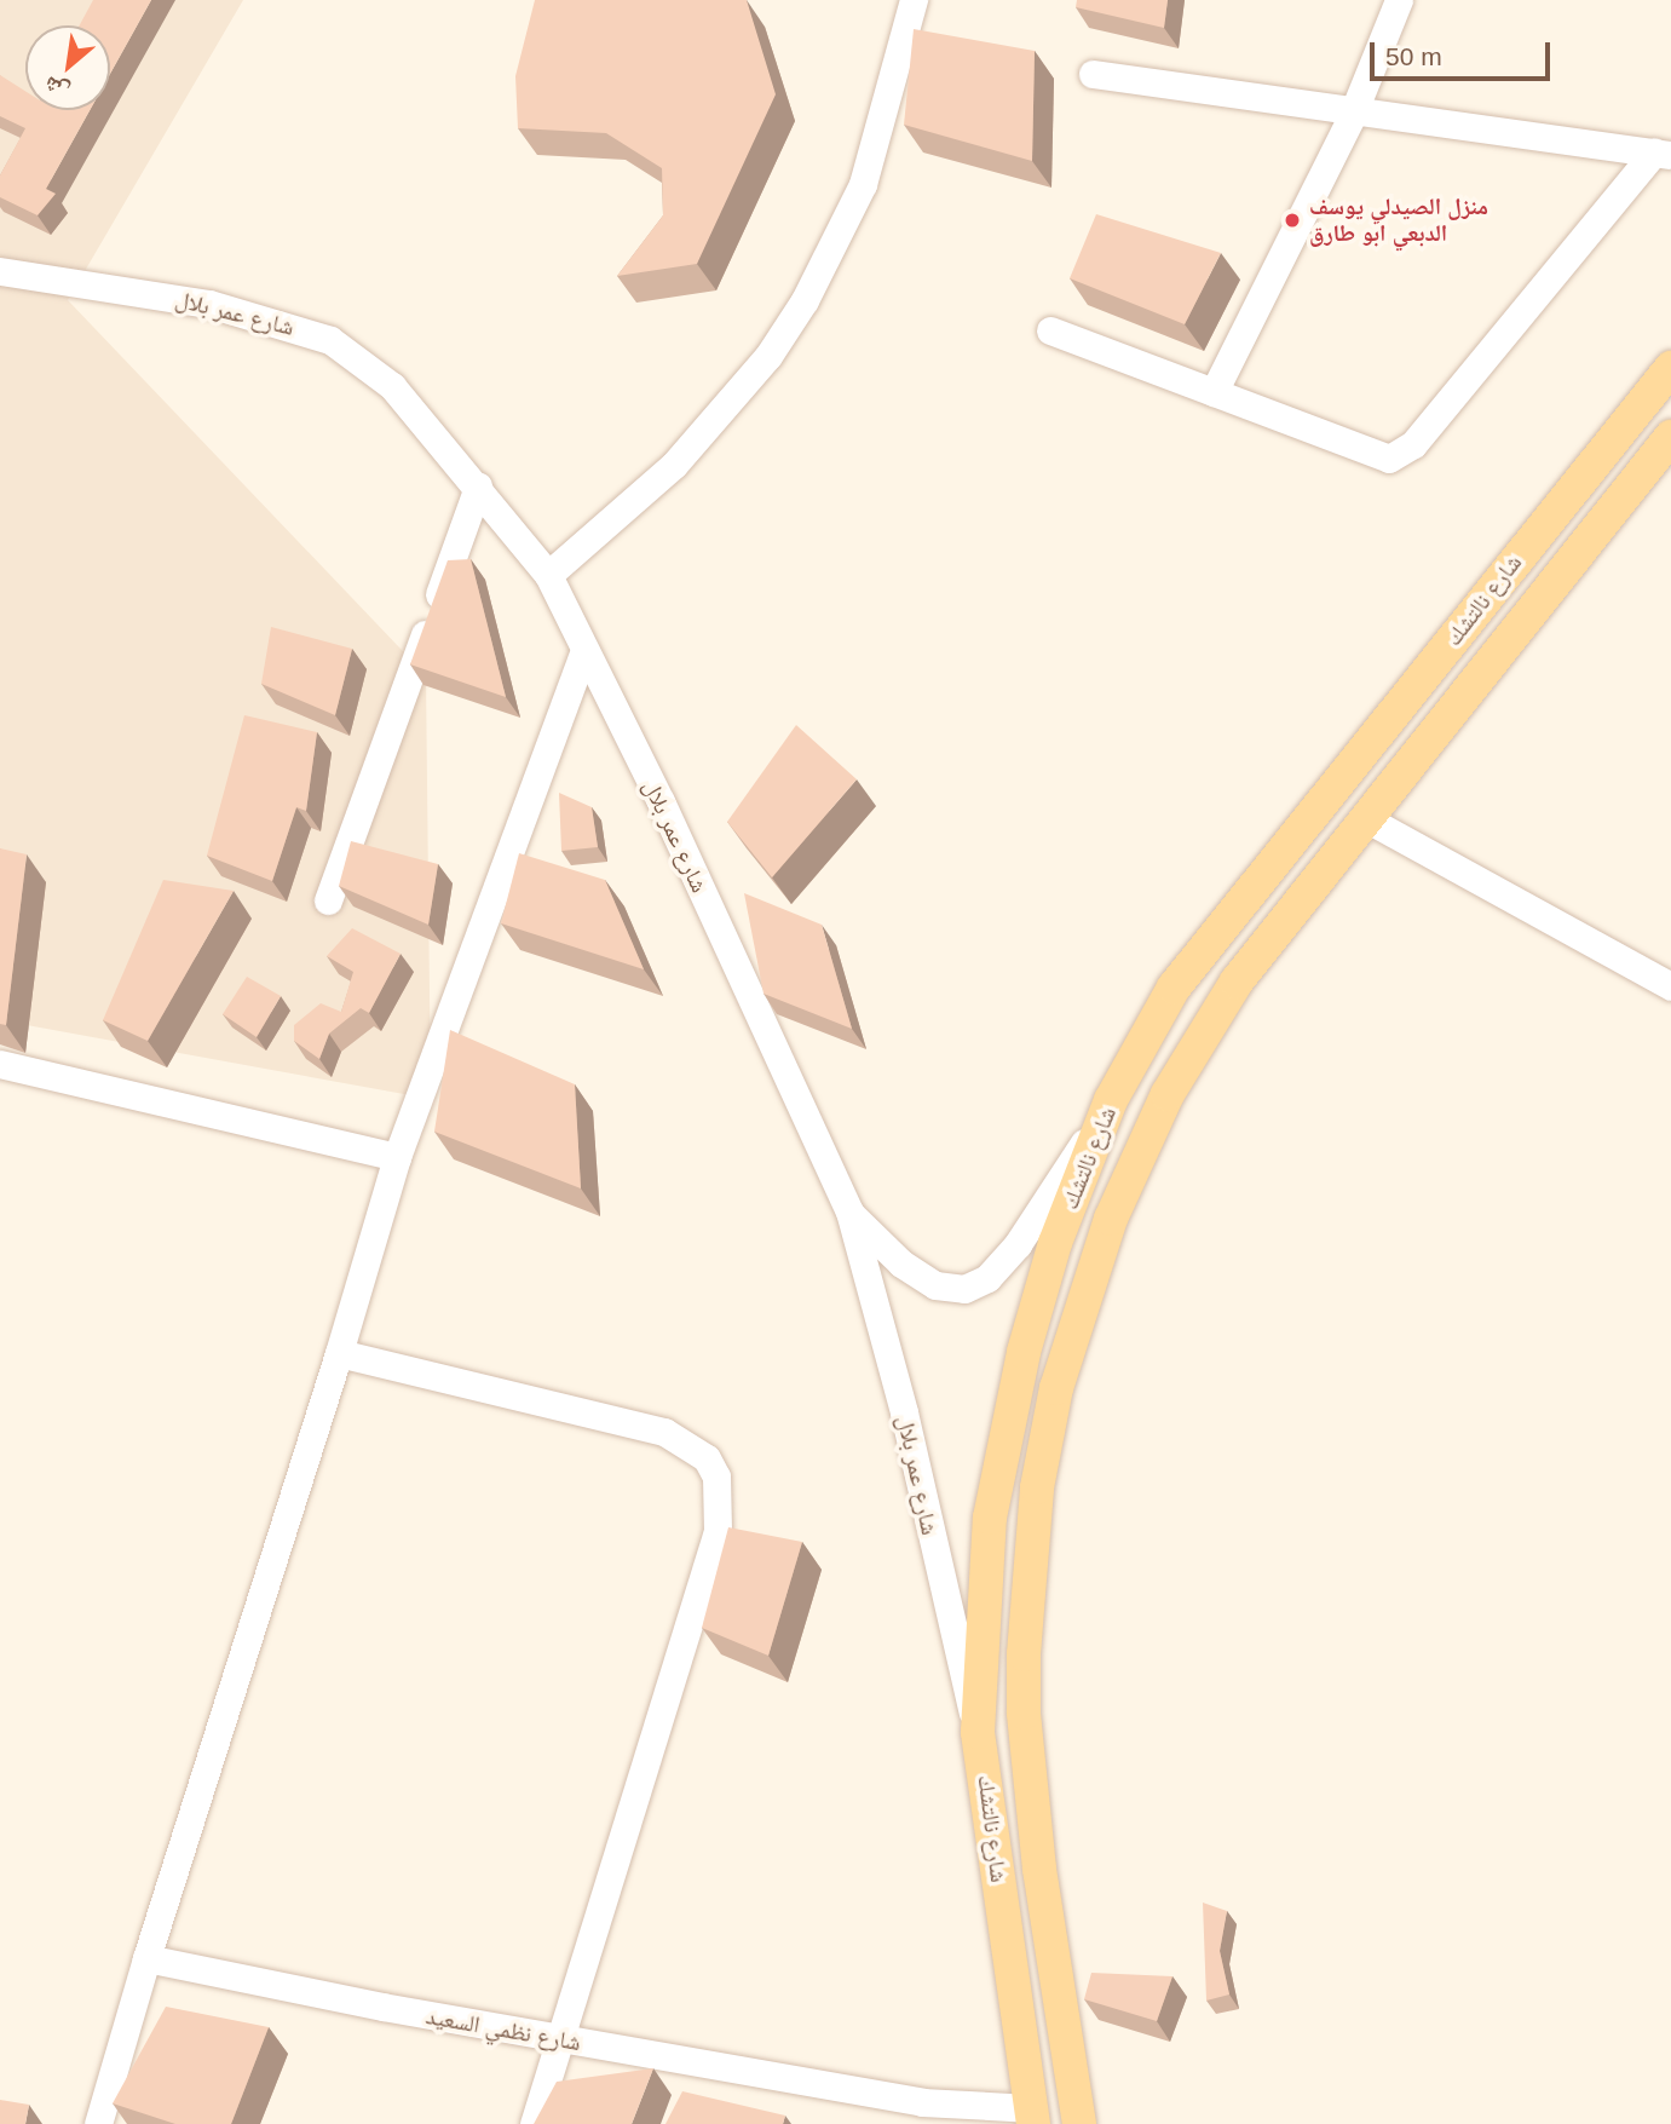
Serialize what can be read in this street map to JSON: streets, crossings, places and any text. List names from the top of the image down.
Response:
{
  "streets": {
    "main road": ["شارع نالتشك"],
    "street": ["شارع عمر بلال", "شارع نظمي السعيد"]
  },
  "crossings": [
    ["شارع عمر بلال", "شارع نالتشك"],
    ["شارع نالتشك", "شارع نظمي السعيد"]
  ],
  "places": ["منزل الصيدلي يوسف الدبعي ابو طارق"],
  "scale_bar": "50 m",
  "north": "bottom left"
}
